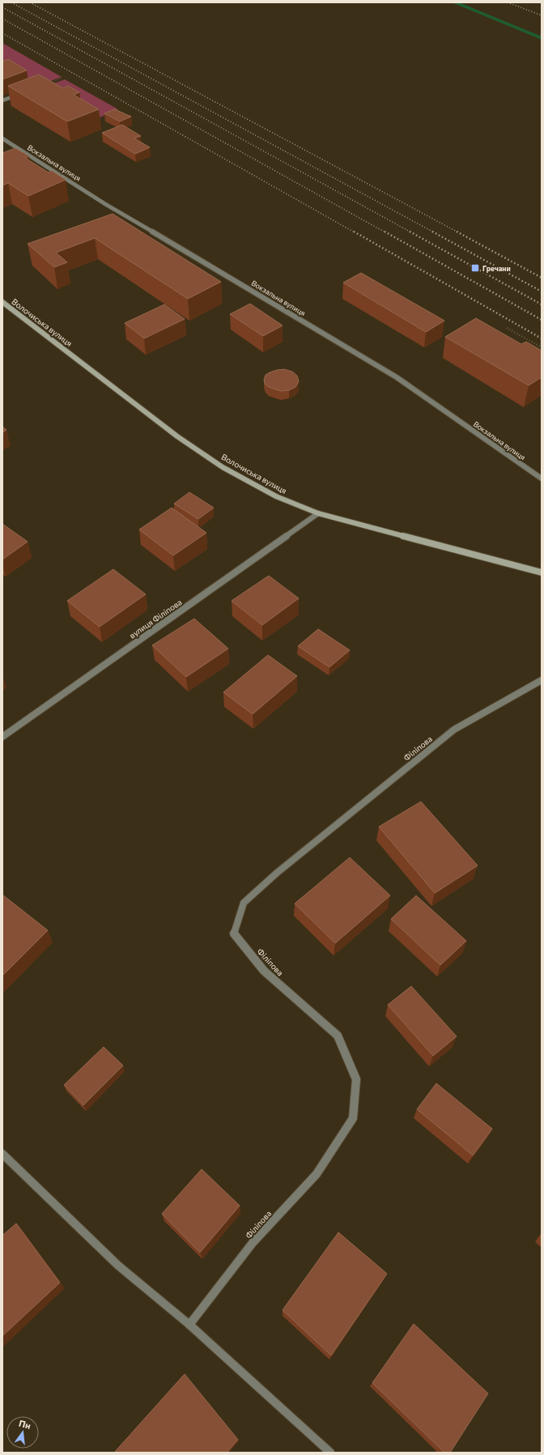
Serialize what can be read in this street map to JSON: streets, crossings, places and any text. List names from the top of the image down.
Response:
{
  "streets": {
    "main road": ["Волочиська вулиця"],
    "street": ["Вокзальна вулиця", "вулиця Філіпова", "Філіпова"]
  },
  "crossings": [
    ["Волочиська вулиця", "вулиця Філіпова"]
  ],
  "places": {
    "transit": ["Гречани"]
  },
  "north": "top"
}
